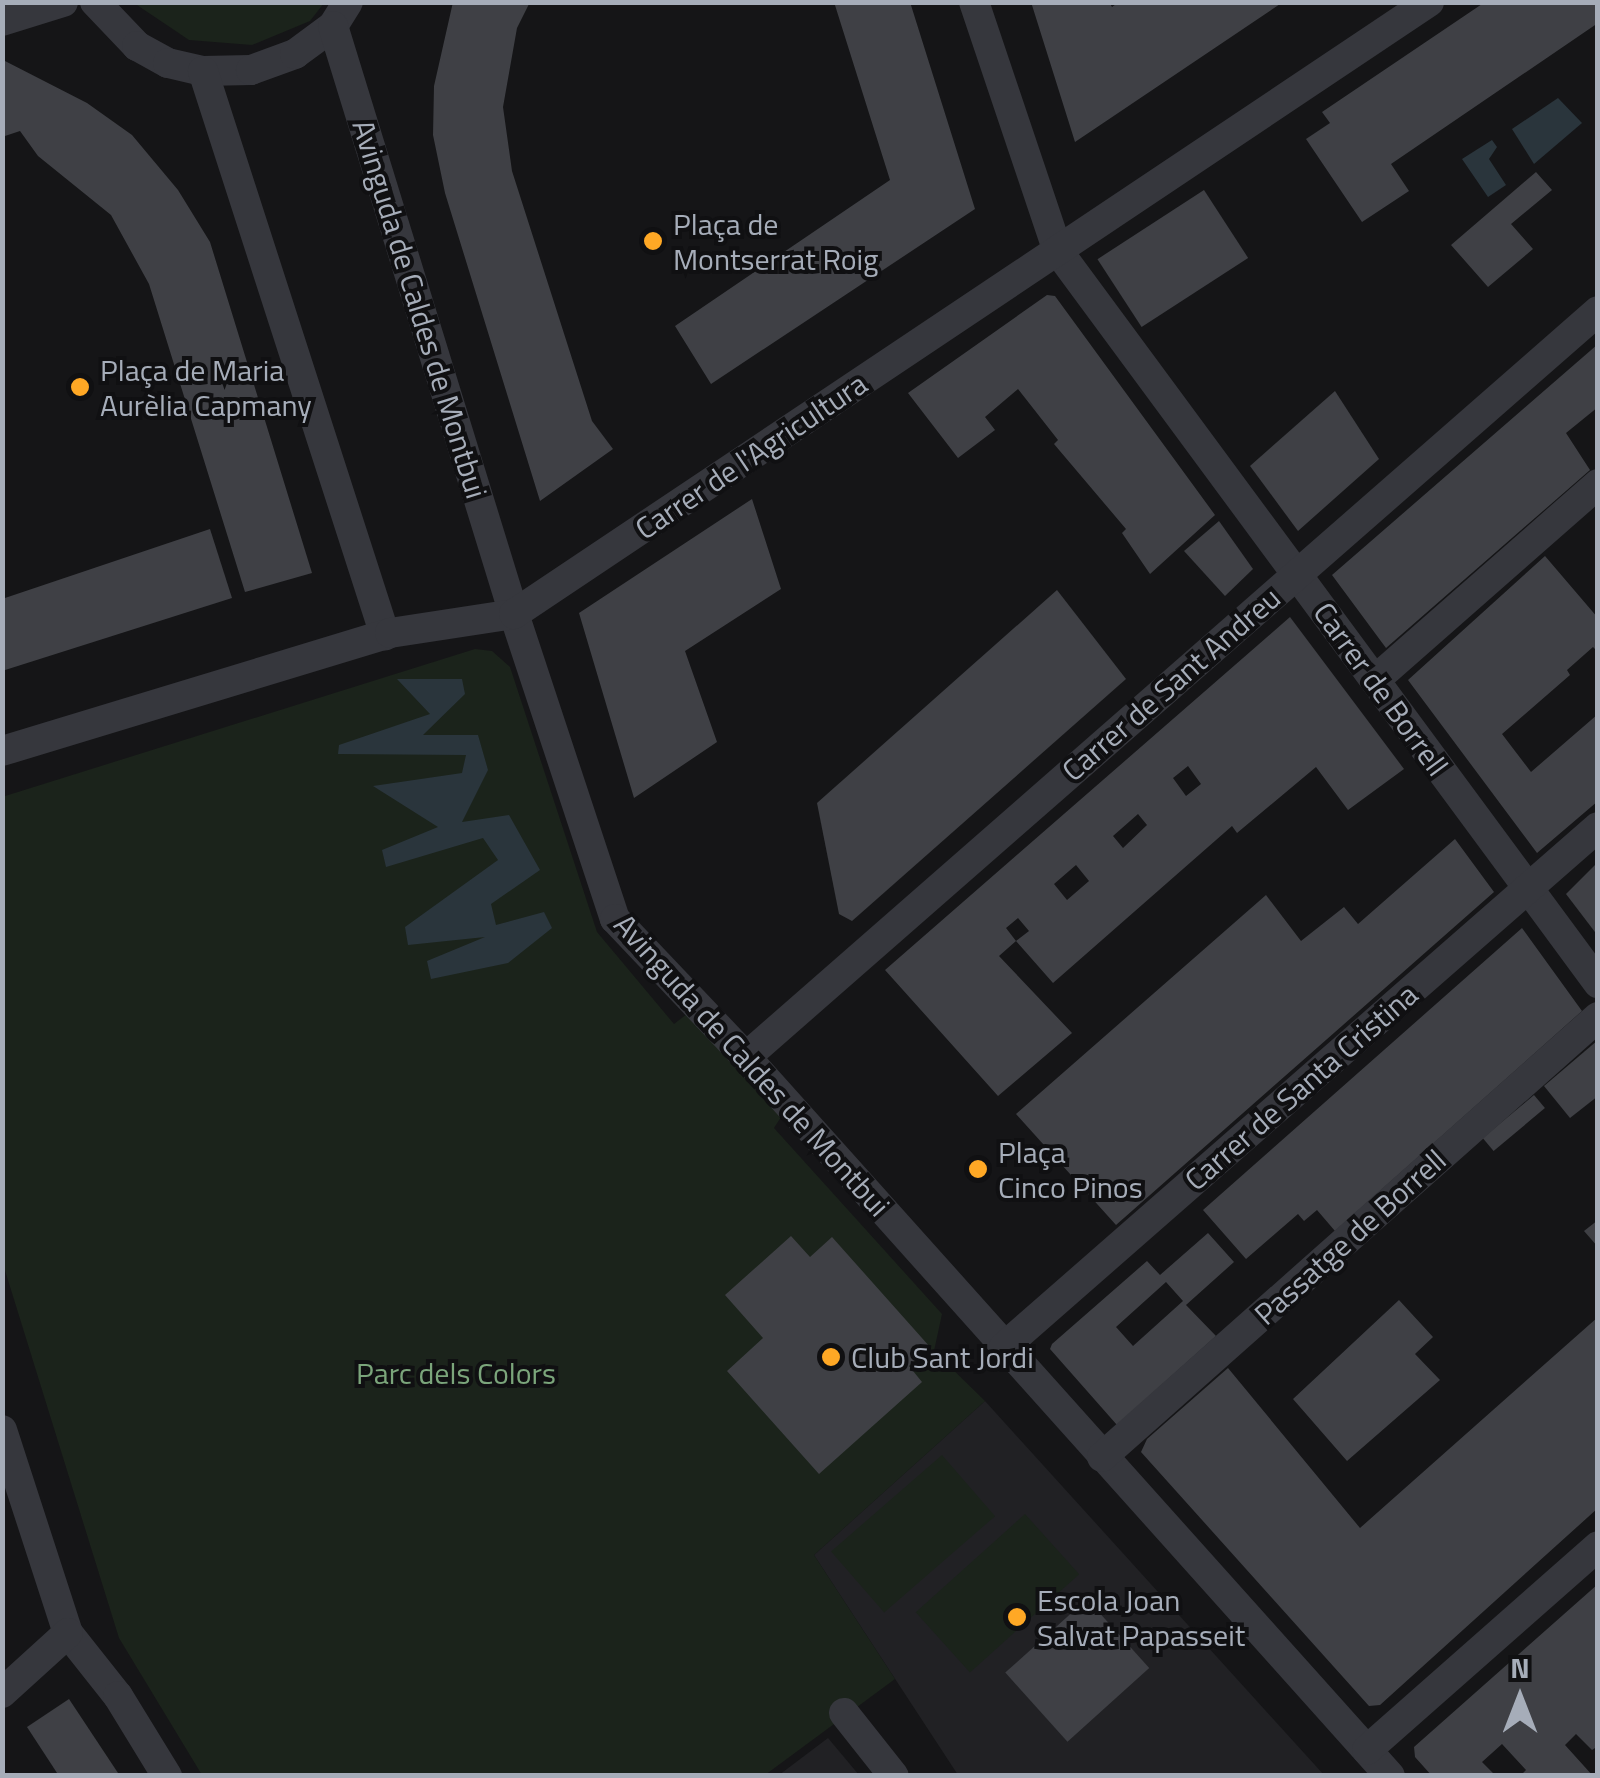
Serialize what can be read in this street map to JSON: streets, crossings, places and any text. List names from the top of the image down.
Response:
{
  "streets": {
    "street": [
      "Avinguda de Caldes de Montbui",
      "Carrer de l'Agricultura",
      "Carrer de Sant Andreu",
      "Carrer de Borrell",
      "Carrer de Santa Cristina",
      "Passatge de Borrell"
    ]
  },
  "crossings": [
    ["Avinguda de Caldes de Montbui", "Carrer de l'Agricultura"],
    ["Avinguda de Caldes de Montbui", "Carrer de Sant Andreu"],
    ["Avinguda de Caldes de Montbui", "Carrer de Santa Cristina"],
    ["Avinguda de Caldes de Montbui", "Passatge de Borrell"],
    ["Carrer de l'Agricultura", "Carrer de Borrell"],
    ["Carrer de Sant Andreu", "Carrer de Borrell"],
    ["Carrer de Borrell", "Carrer de Santa Cristina"]
  ],
  "parks": ["Parc dels Colors"],
  "places": [
    "Plaça de Montserrat Roig",
    "Plaça de Maria Aurèlia Capmany",
    "Plaça Cinco Pinos",
    "Club Sant Jordi",
    "Escola Joan Salvat Papasseit"
  ],
  "north": "top"
}
